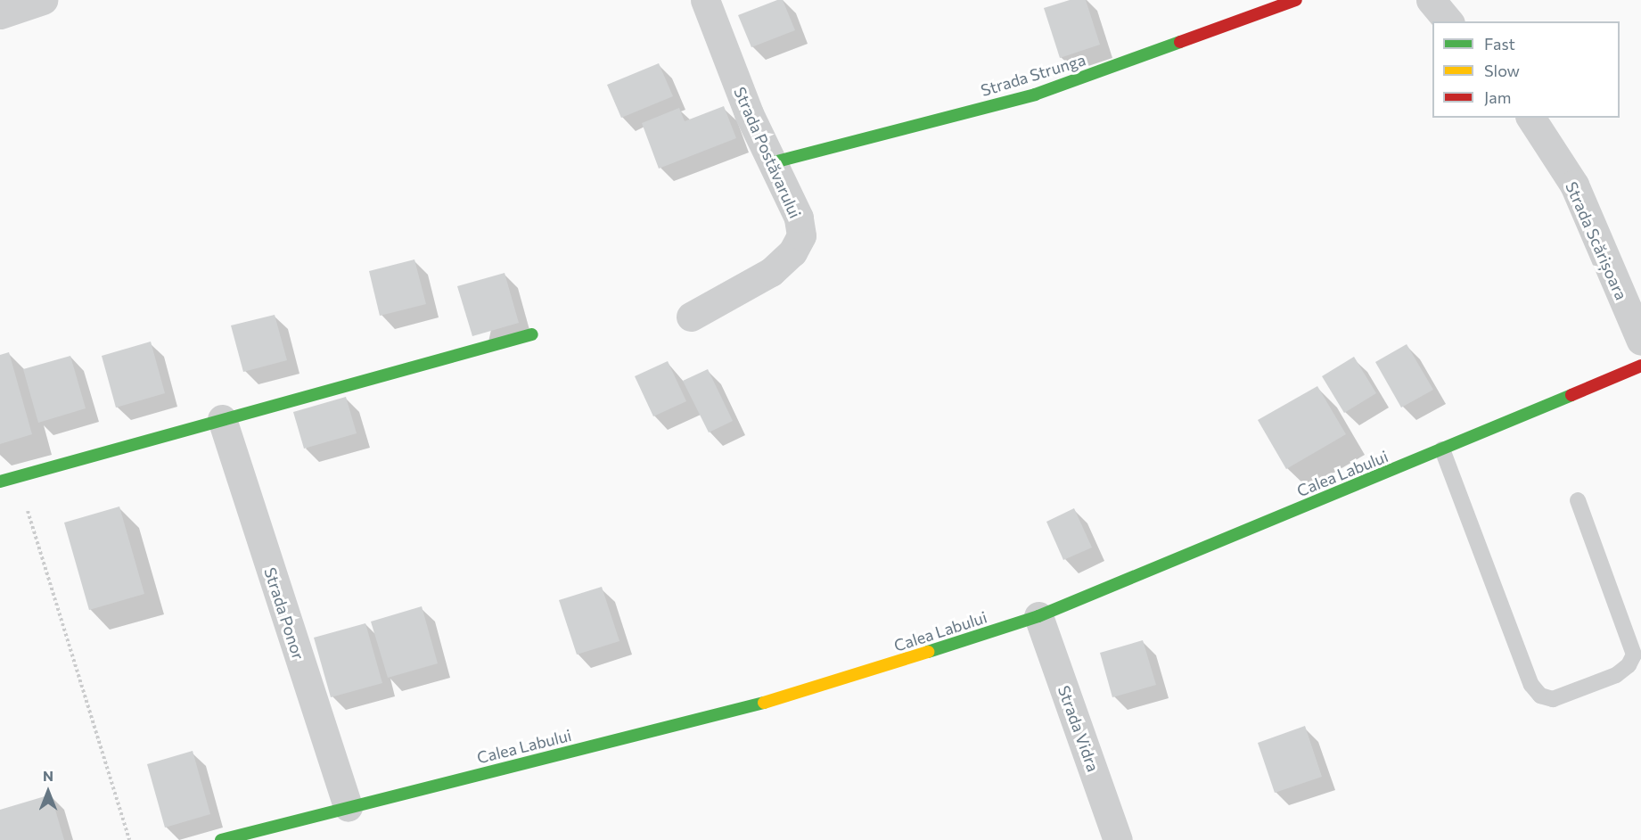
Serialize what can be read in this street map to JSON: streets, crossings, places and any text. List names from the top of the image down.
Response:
{
  "streets": {
    "street": [
      "Strada Strunga",
      "Strada Postăvarului",
      "Strada Scărișoara",
      "Calea Labului",
      "Strada Ponor",
      "Strada Vidra"
    ]
  },
  "crossings": [
    ["Strada Strunga", "Strada Postăvarului"],
    ["Calea Labului", "Strada Ponor"],
    ["Calea Labului", "Strada Vidra"]
  ],
  "legend": ["Fast", "Slow", "Jam"],
  "north": "top"
}
